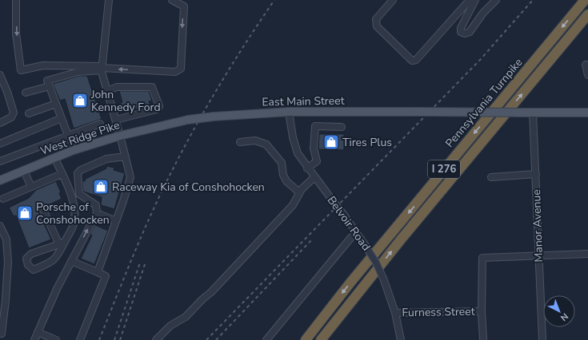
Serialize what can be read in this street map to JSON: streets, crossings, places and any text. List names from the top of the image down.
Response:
{
  "streets": {
    "highway": ["Pennsylvania Turnpike", "I 276"],
    "main road": ["East Main Street", "West Ridge Pike"],
    "street": ["Belvoir Road", "Manor Avenue", "Furness Street"]
  },
  "crossings": [
    ["East Main Street", "West Ridge Pike"],
    ["East Main Street", "Belvoir Road"],
    ["East Main Street", "Manor Avenue"],
    ["Belvoir Road", "Furness Street"]
  ],
  "places": {
    "shop": [
      "John Kennedy Ford",
      "Tires Plus",
      "Raceway Kia of Conshohocken",
      "Porsche of Conshohocken"
    ]
  },
  "north": "bottom right"
}
